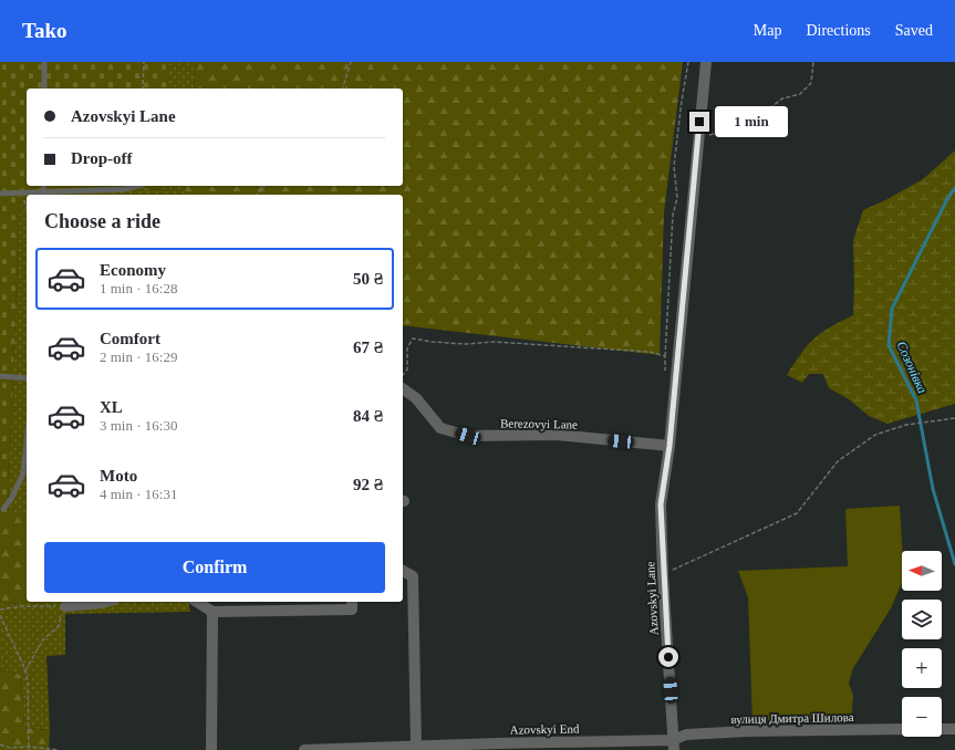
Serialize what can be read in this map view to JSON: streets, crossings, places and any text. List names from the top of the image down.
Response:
{
  "streets": {
    "street": [
      "Berezovyi Lane",
      "Azovskyi Lane",
      "вулиця Дмитра Шилова",
      "Azovskyi End"
    ]
  },
  "crossings": [
    ["Berezovyi Lane", "Azovskyi Lane"],
    ["Azovskyi Lane", "вулиця Дмитра Шилова"],
    ["Azovskyi Lane", "Azovskyi End"],
    ["вулиця Дмитра Шилова", "Azovskyi End"]
  ],
  "water": ["Созонівка"],
  "north": "left",
  "page": {
    "header": "Tako",
    "nav": ["Map", "Directions", "Saved"],
    "banner": ["Azovskyi Lane", "Drop-off"],
    "bubble": "1 min",
    "heading": "Choose a ride",
    "list": [
      {
        "name": "Economy",
        "note": "1 min · 16:28",
        "value": "50 ₴"
      },
      {
        "name": "Comfort",
        "note": "2 min · 16:29",
        "value": "67 ₴"
      },
      {
        "name": "XL",
        "note": "3 min · 16:30",
        "value": "84 ₴"
      },
      {
        "name": "Moto",
        "note": "4 min · 16:31",
        "value": "92 ₴"
      }
    ],
    "buttons": "Confirm",
    "map_buttons": ["+", "−"]
  }
}
